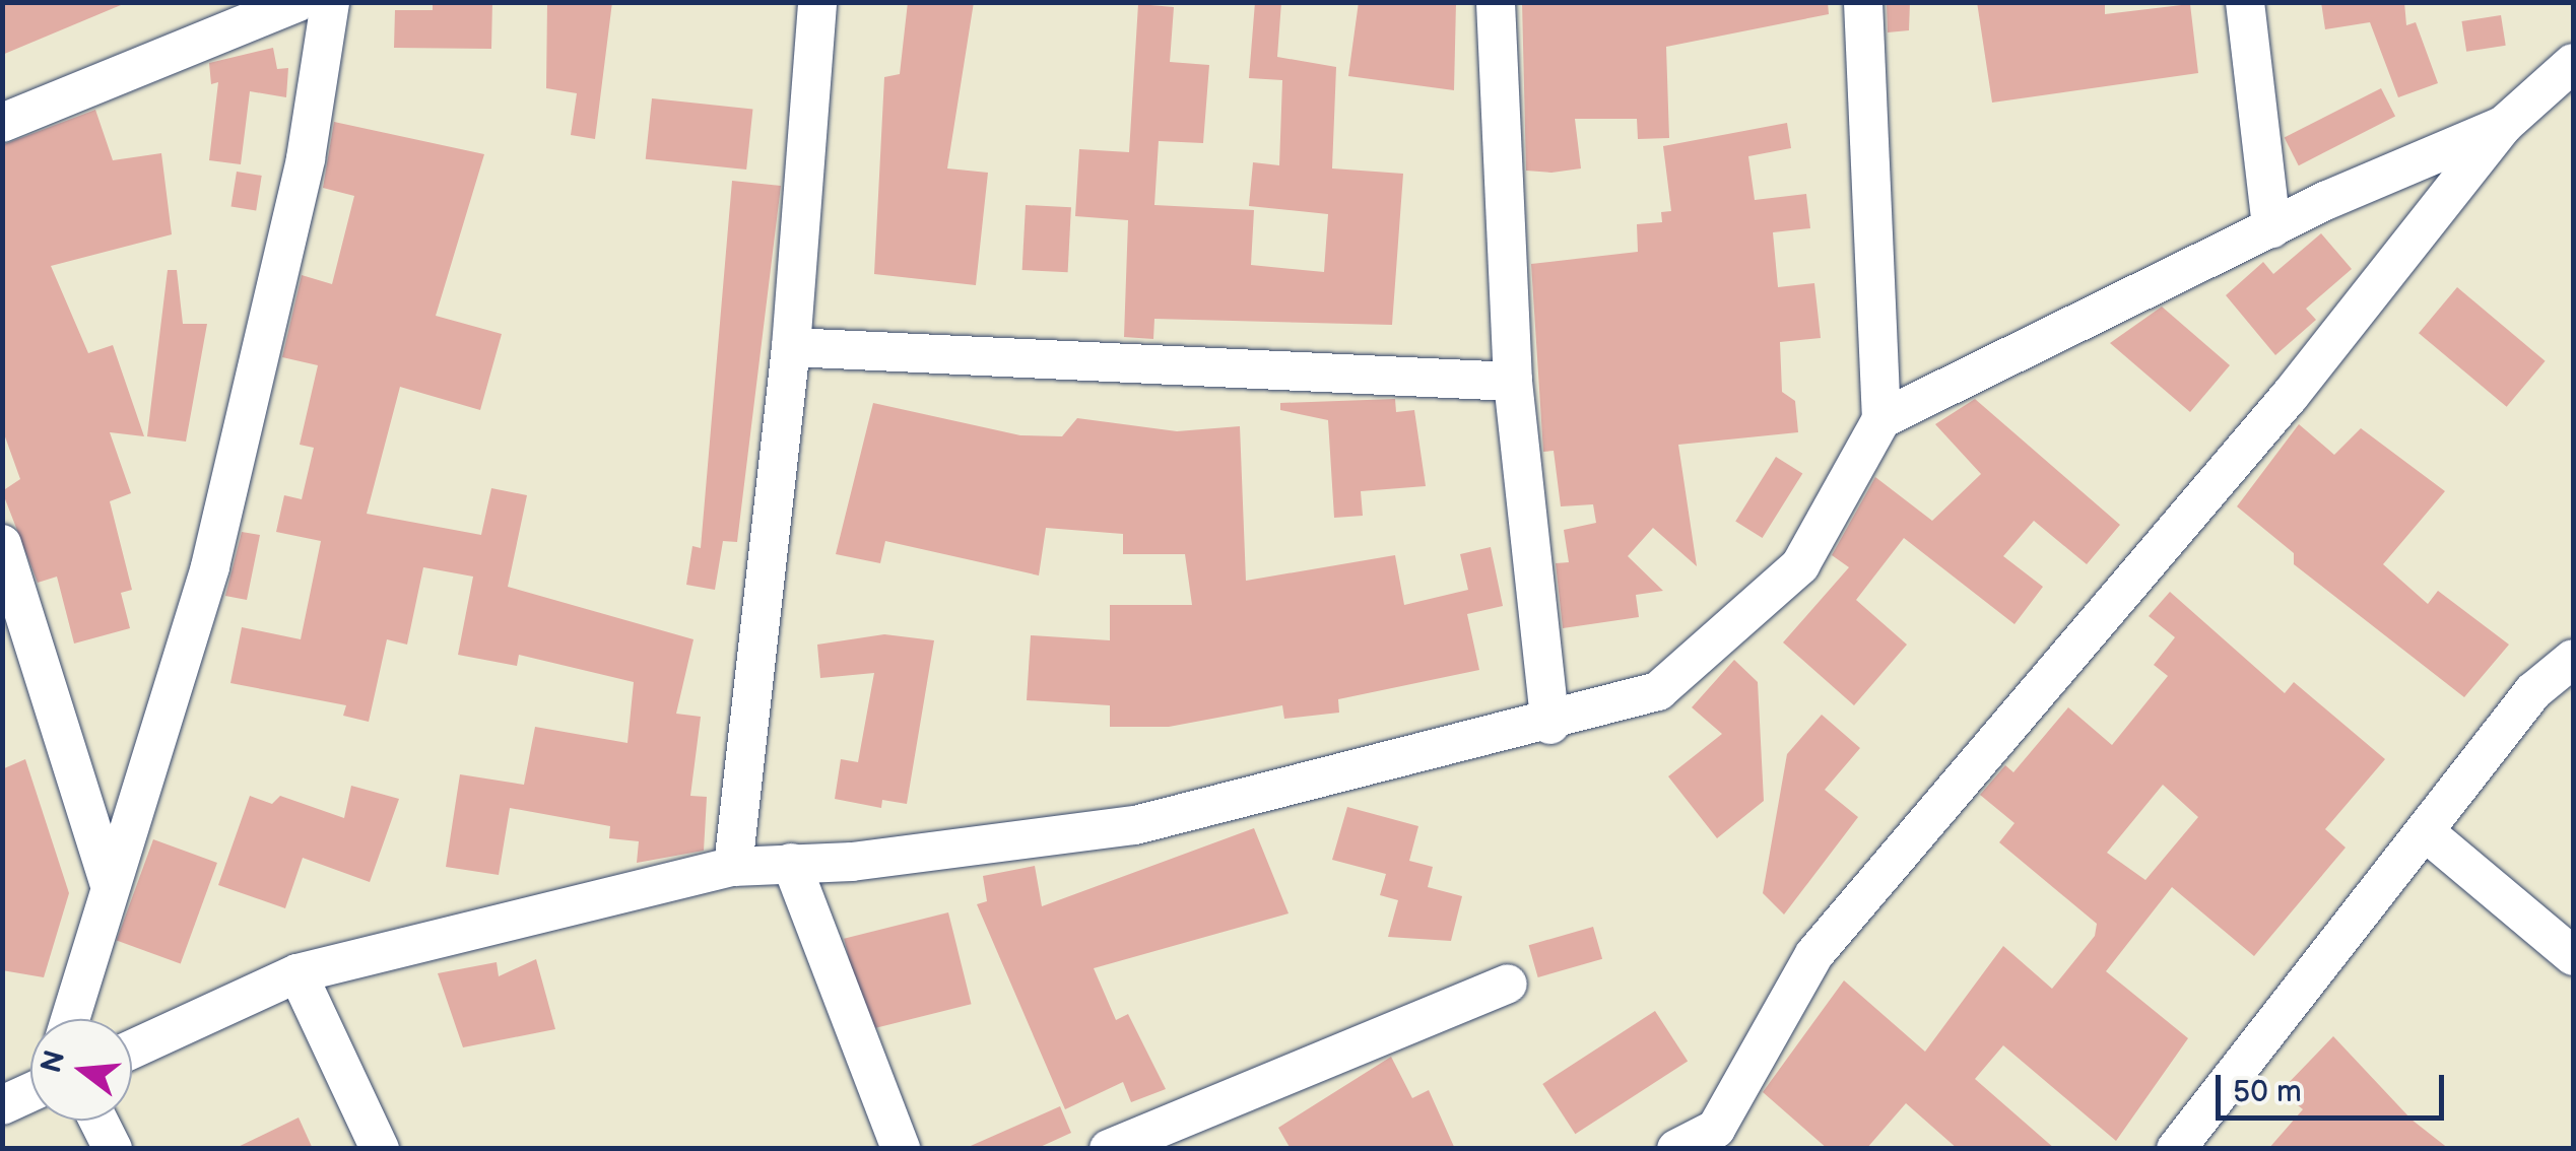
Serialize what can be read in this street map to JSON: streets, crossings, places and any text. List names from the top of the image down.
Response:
{
  "scale_bar": "50 m",
  "north": "left"
}
